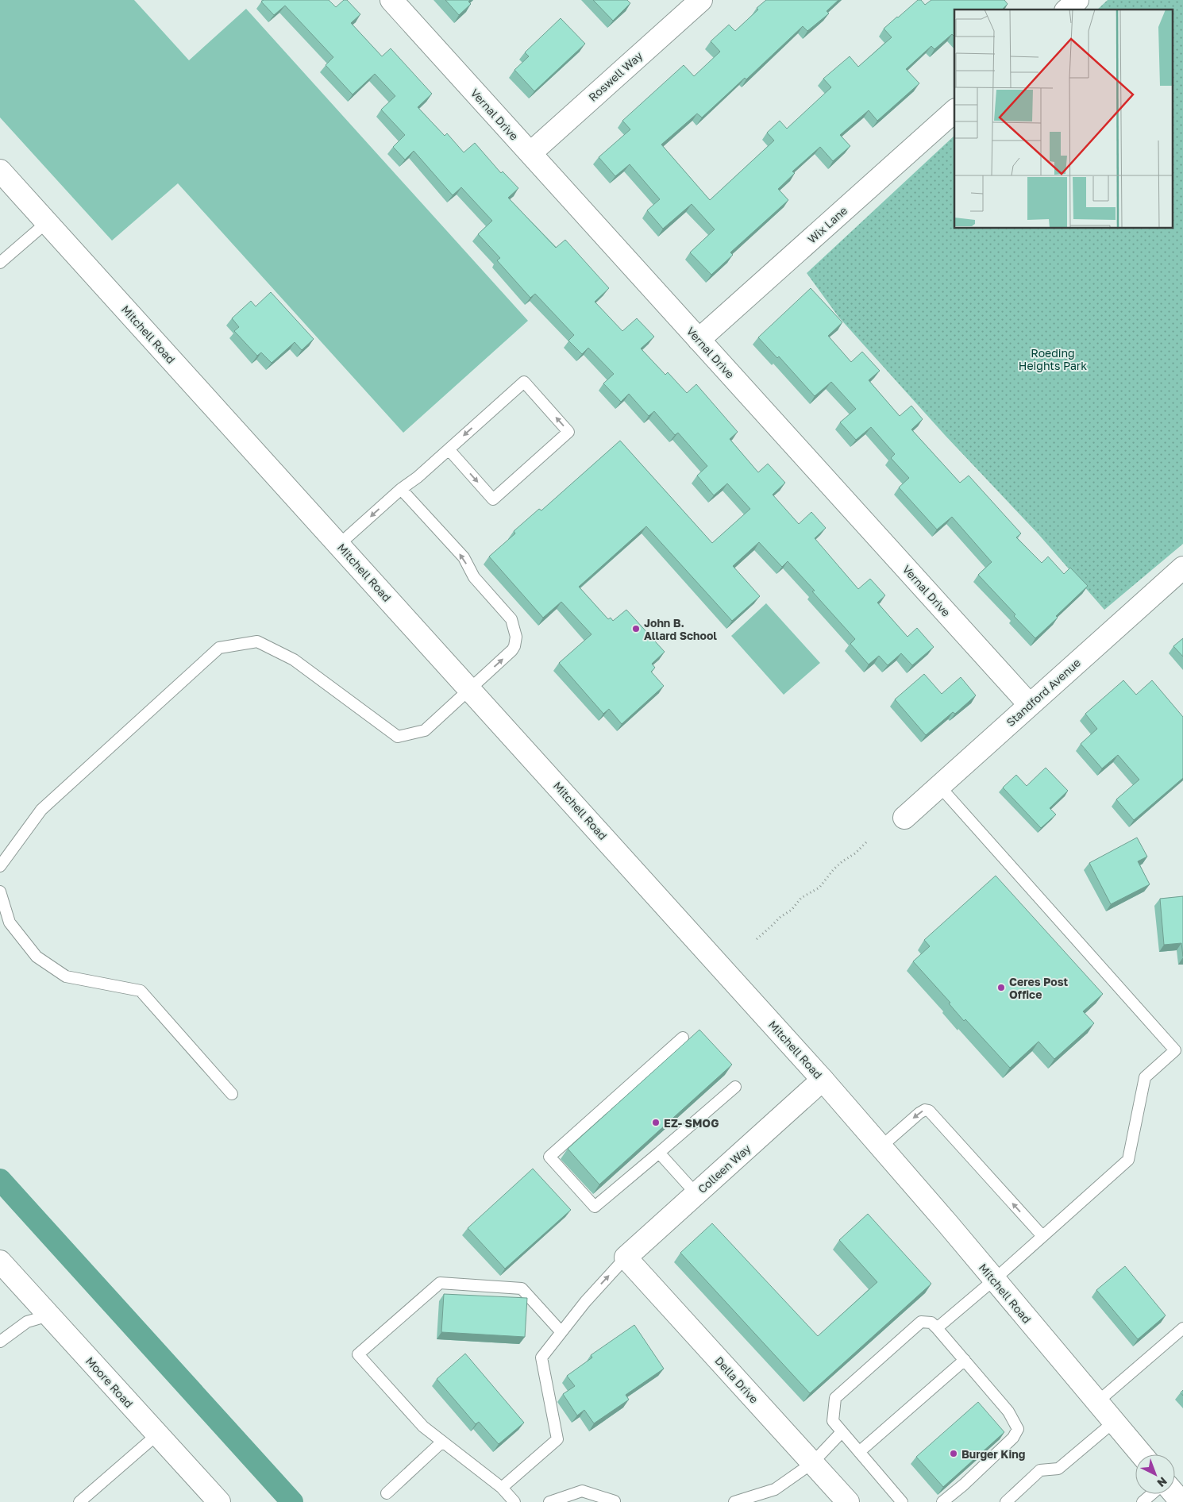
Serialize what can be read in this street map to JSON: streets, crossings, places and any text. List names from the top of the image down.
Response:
{
  "streets": {
    "street": [
      "Roswell Way",
      "Vernal Drive",
      "Wix Lane",
      "Mitchell Road",
      "Standford Avenue",
      "Colleen Way",
      "Della Drive",
      "Moore Road"
    ]
  },
  "crossings": [
    ["Roswell Way", "Vernal Drive"],
    ["Vernal Drive", "Wix Lane"],
    ["Vernal Drive", "Standford Avenue"],
    ["Mitchell Road", "Colleen Way"],
    ["Colleen Way", "Della Drive"]
  ],
  "parks": ["Roeding Heights Park"],
  "places": [
    "John B. Allard School",
    "Ceres Post Office",
    "EZ- SMOG",
    "Burger King"
  ],
  "north": "bottom right"
}
